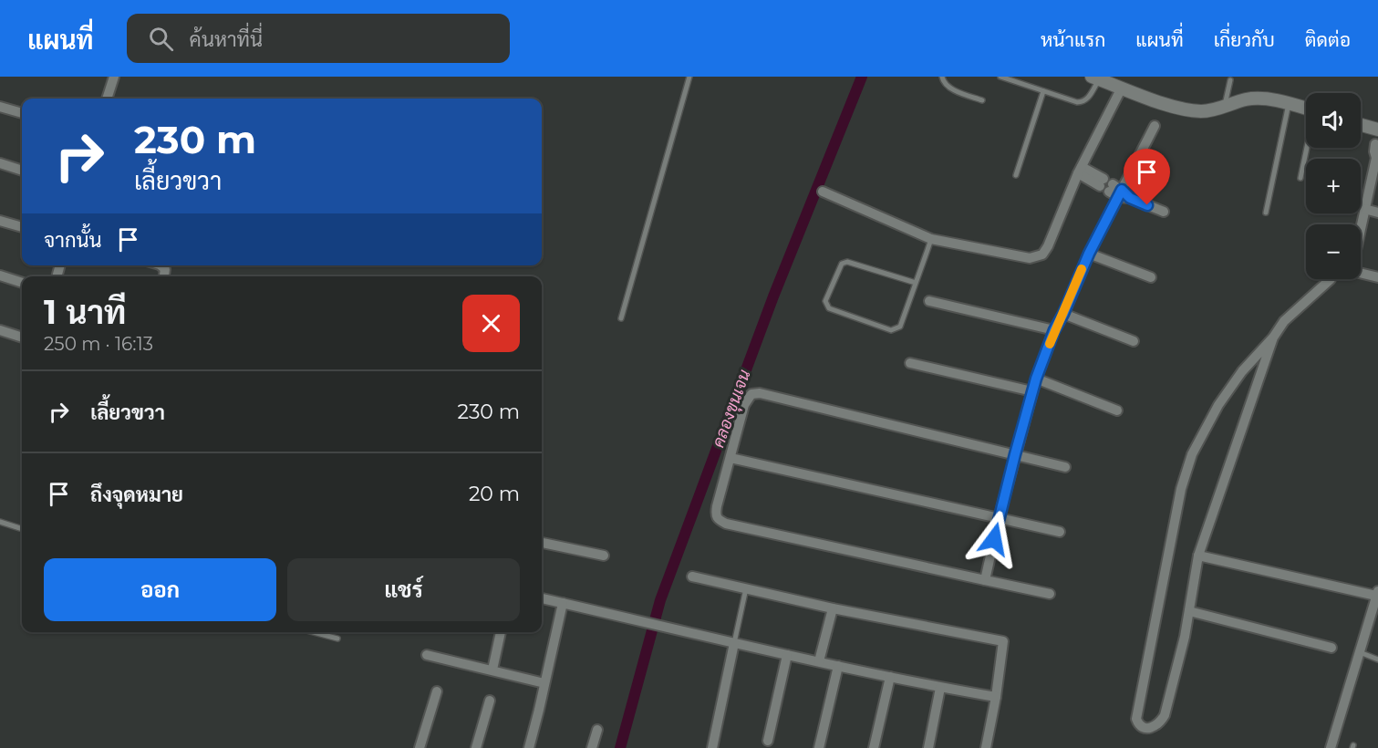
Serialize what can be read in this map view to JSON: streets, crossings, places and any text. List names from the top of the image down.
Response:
{
  "water": ["คลองขุนเจน"],
  "page": {
    "header": "แผนที่",
    "search": "ค้นหาที่นี่",
    "nav": [
      "หน้าแรก",
      "แผนที่",
      "เกี่ยวกับ",
      "ติดต่อ"
    ],
    "map_buttons": ["+", "−"],
    "turn": ["230 m", "เลี้ยวขวา"],
    "then": "จากนั้น",
    "heading": ["1 นาที", "250 m · 16:13"],
    "list": [
      {
        "name": "เลี้ยวขวา",
        "value": "230 m"
      },
      {
        "name": "ถึงจุดหมาย",
        "value": "20 m"
      }
    ],
    "buttons": ["ออก", "แชร์"]
  }
}
